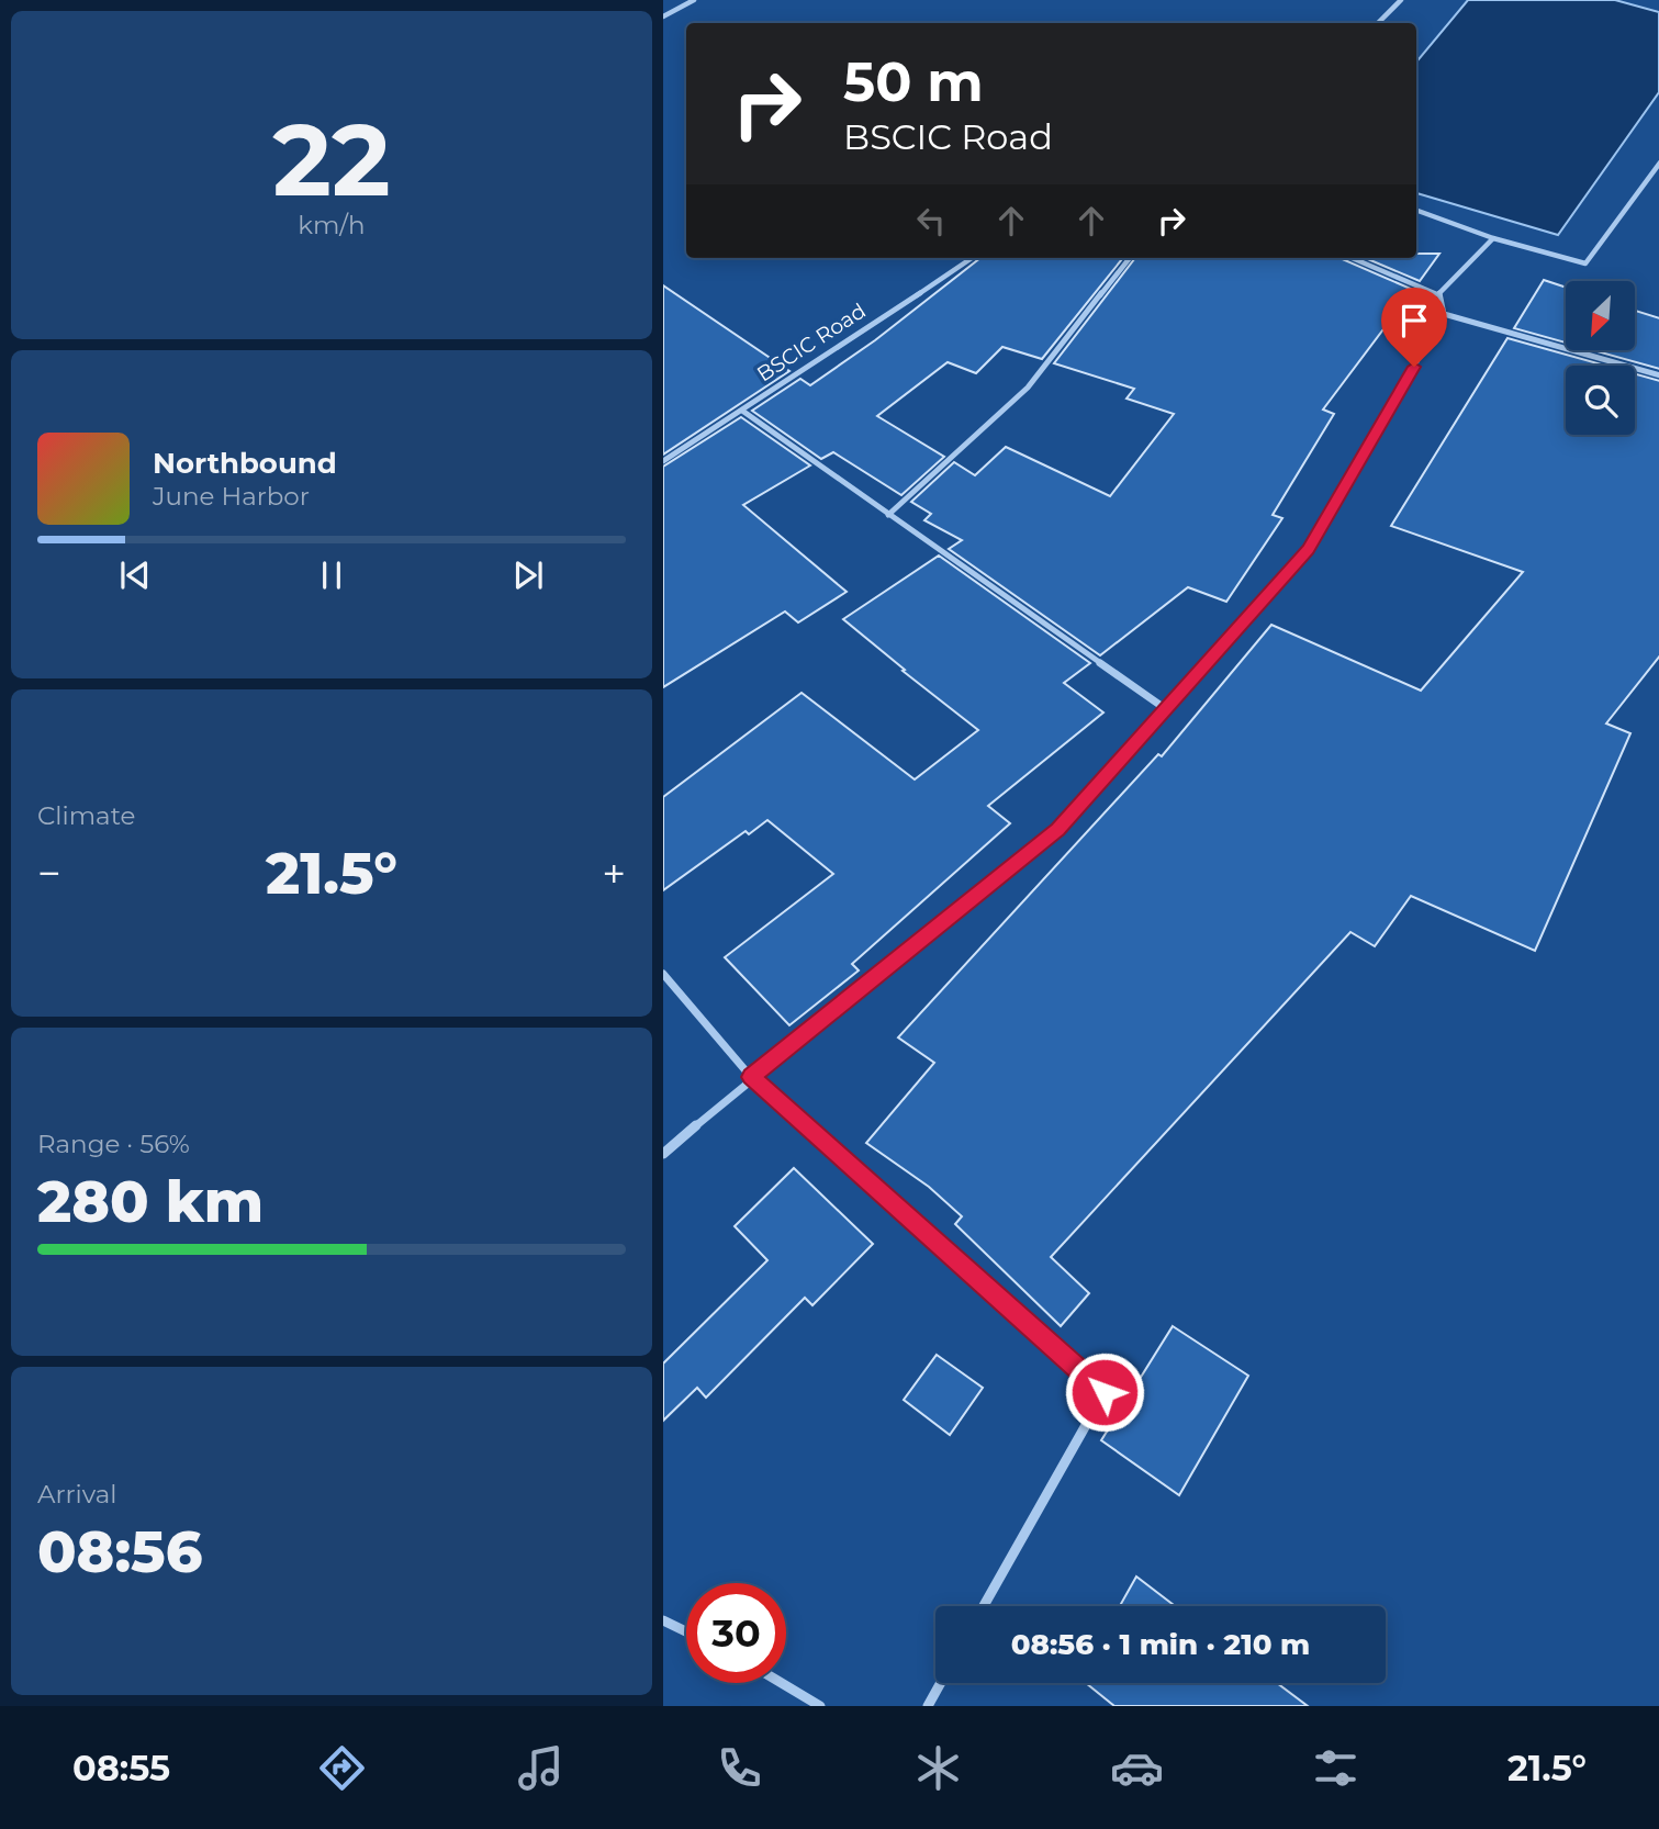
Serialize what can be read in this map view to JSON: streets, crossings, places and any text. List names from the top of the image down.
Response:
{
  "streets": {
    "street": ["BSCIC Road"]
  },
  "north": "bottom left",
  "page": {
    "tile": [
      ["22", "km/h"],
      "Climate",
      ["Range · 56%", "280 km"],
      ["Arrival", "08:56"]
    ],
    "turn": ["50 m", "BSCIC Road"],
    "song": ["Northbound", "June Harbor"],
    "heat": ["−", "21.5°", "+"],
    "limit": "30",
    "trip": "08:56 · 1 min · 210 m",
    "tabs": ["08:55", "21.5°"]
  }
}
